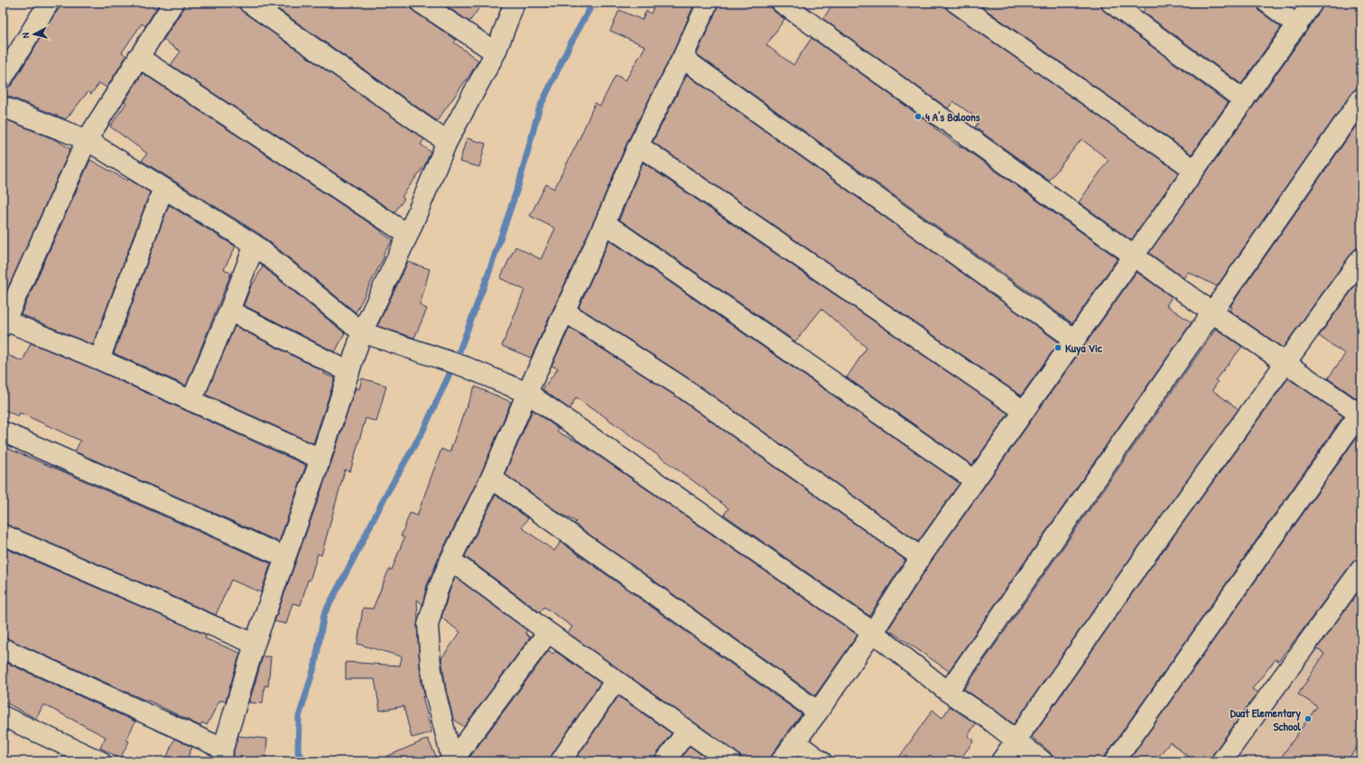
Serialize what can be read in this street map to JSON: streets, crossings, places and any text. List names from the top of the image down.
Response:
{
  "places": ["4 A's Baloons", "Kuya Vic", "Duat Elementary School"],
  "north": "left"
}
